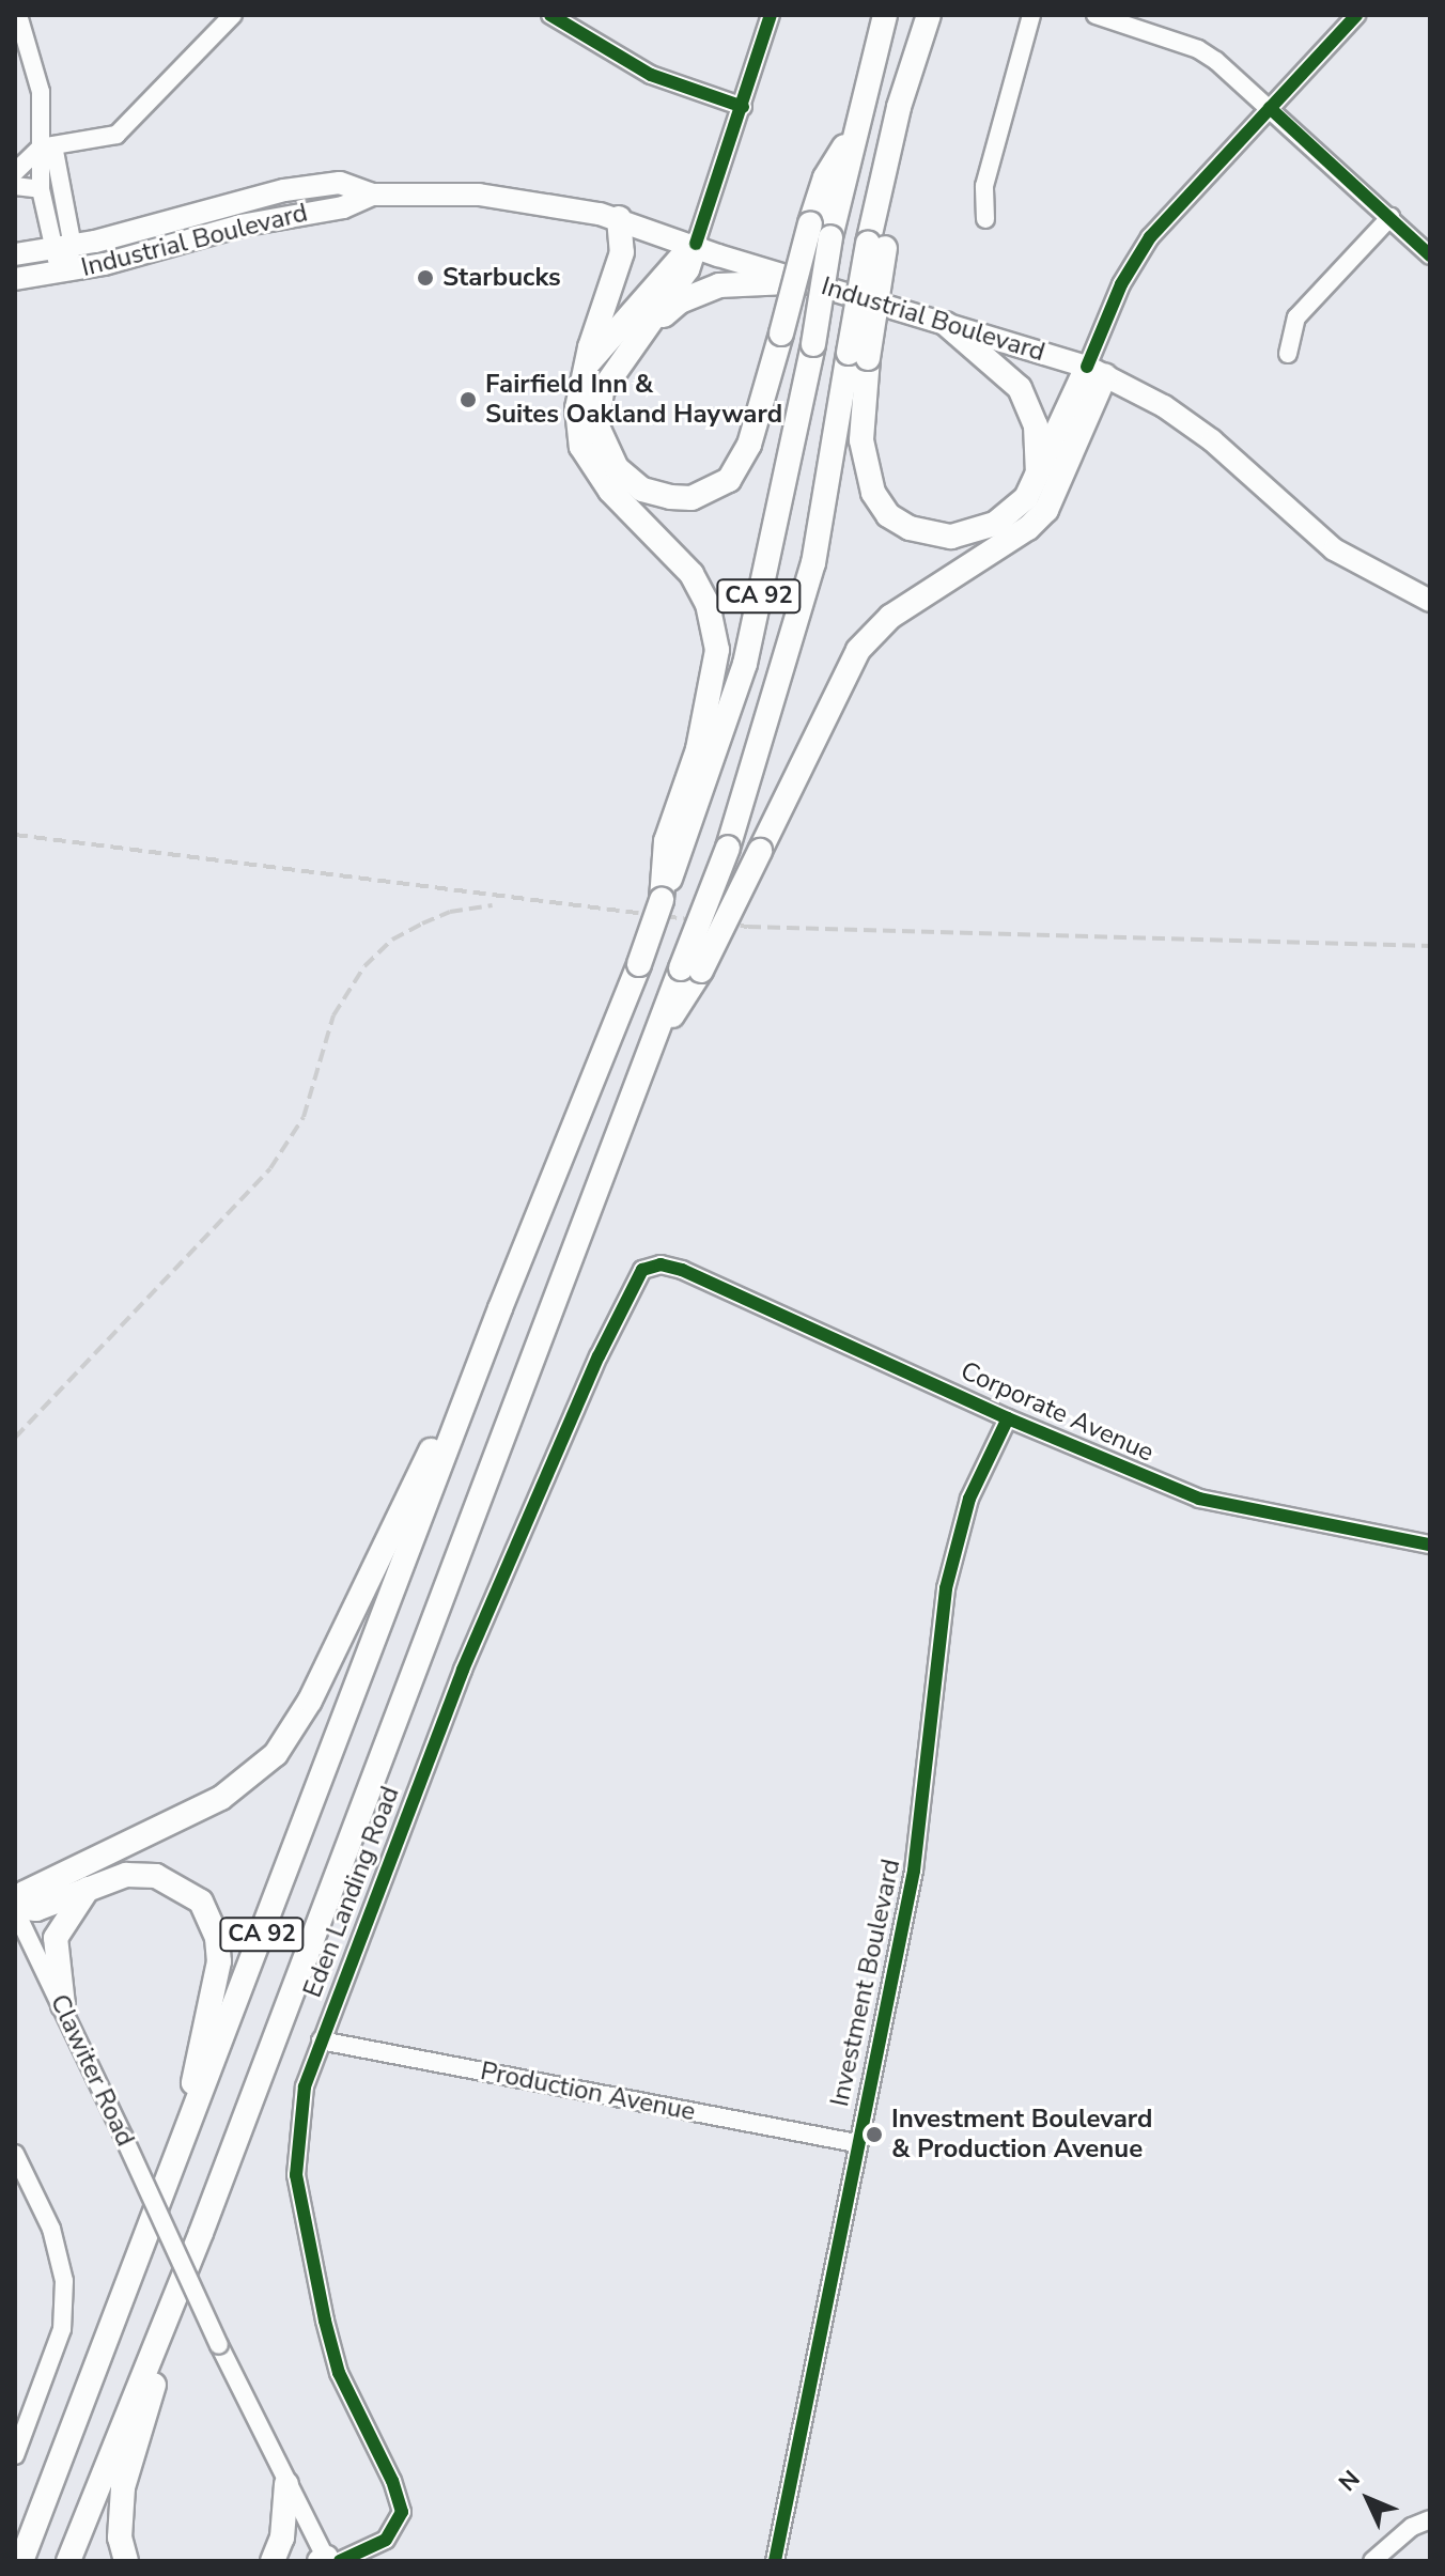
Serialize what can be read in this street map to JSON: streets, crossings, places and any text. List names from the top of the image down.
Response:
{
  "streets": {
    "highway": ["CA 92"],
    "main road": ["Industrial Boulevard"],
    "street": [
      "Corporate Avenue",
      "Eden Landing Road",
      "Investment Boulevard",
      "Clawiter Road",
      "Production Avenue"
    ]
  },
  "crossings": [
    ["Corporate Avenue", "Eden Landing Road"],
    ["Corporate Avenue", "Investment Boulevard"],
    ["Eden Landing Road", "Clawiter Road"],
    ["Eden Landing Road", "Production Avenue"],
    ["Investment Boulevard", "Production Avenue"]
  ],
  "places": ["Starbucks", "Fairfield Inn & Suites Oakland Hayward", "Investment Boulevard & Production Avenue"],
  "north": "top left"
}
